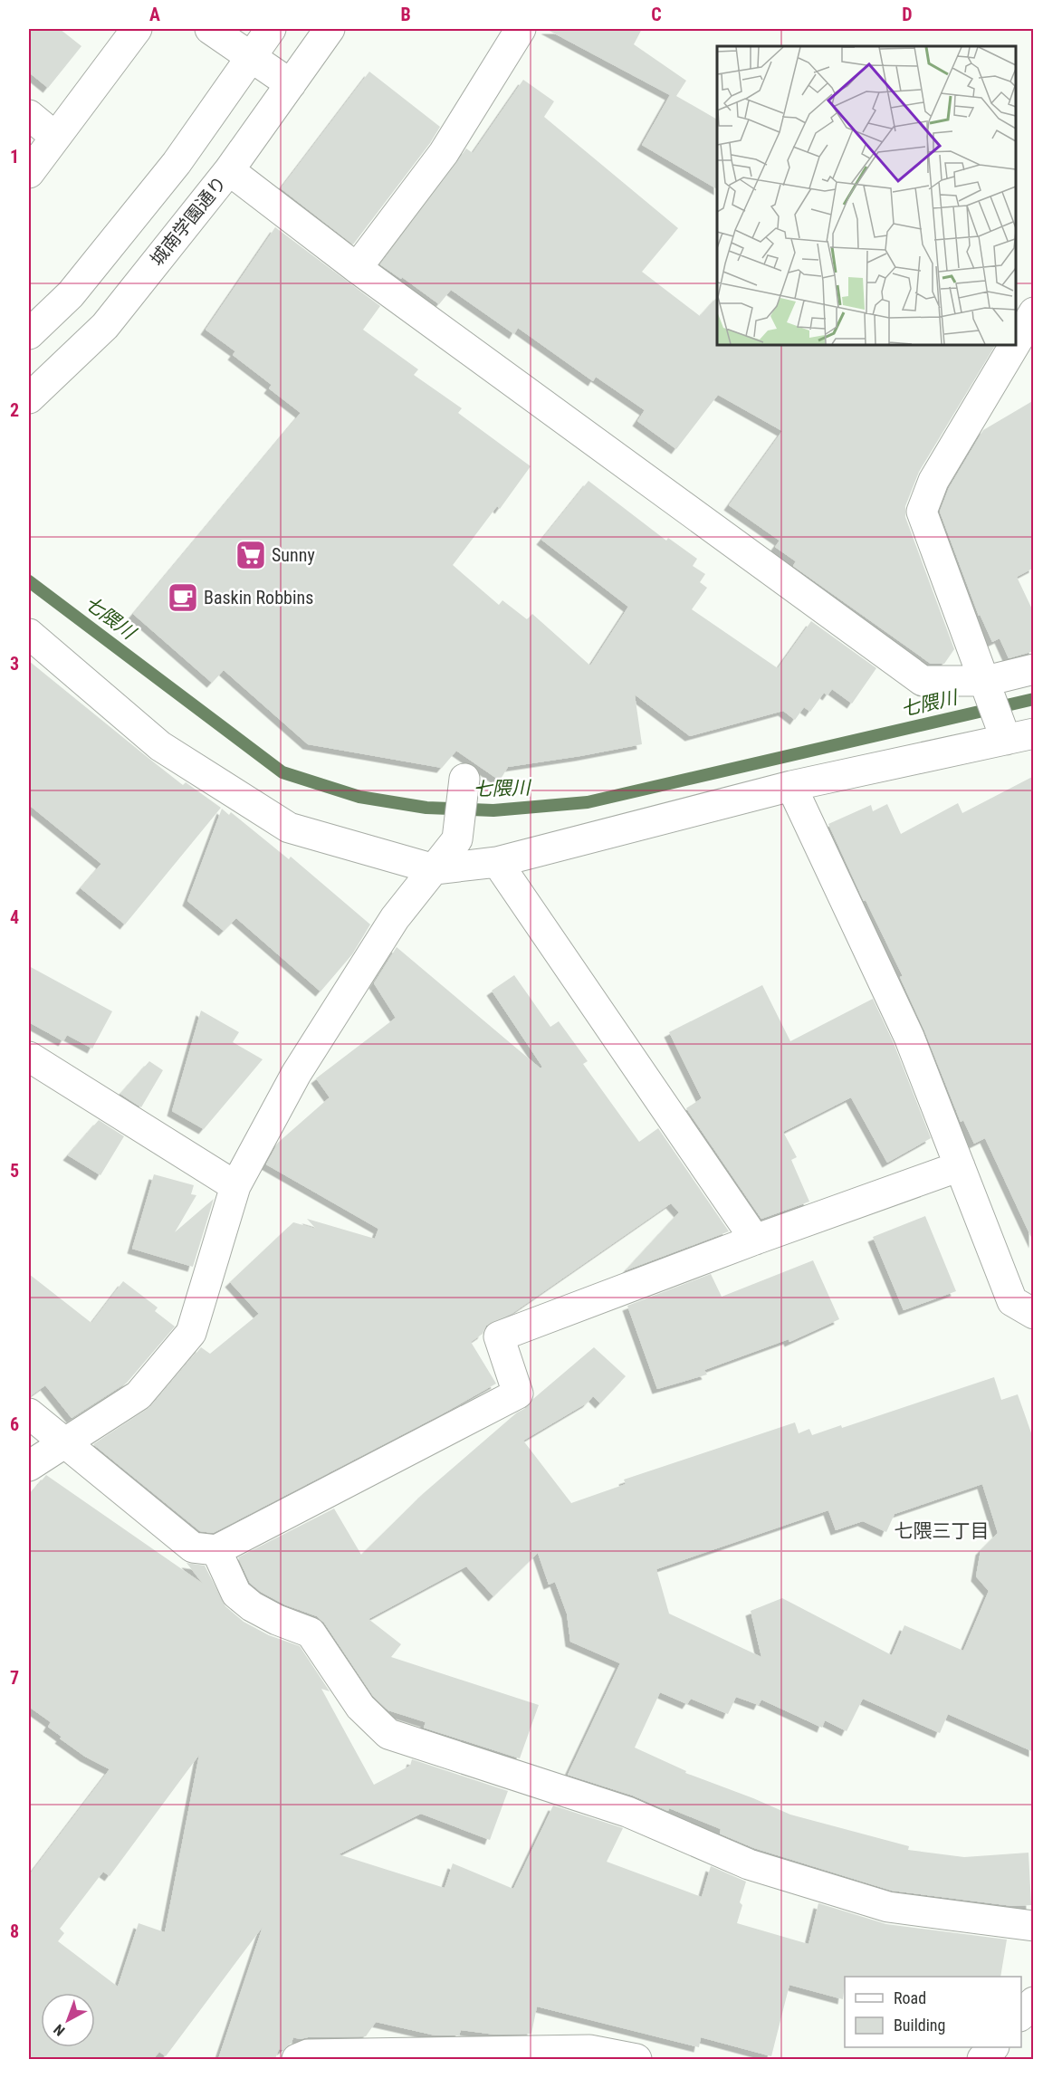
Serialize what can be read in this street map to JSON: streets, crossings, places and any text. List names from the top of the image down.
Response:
{
  "streets": {
    "street": ["城南学園通り"]
  },
  "districts": ["七隈三丁目"],
  "water": ["七隈川"],
  "places": {
    "supermarket": ["Sunny"],
    "cafe": ["Baskin Robbins"]
  },
  "legend": ["Road", "Building"],
  "north": "bottom left",
  "grid": {
    "columns": [
      "A",
      "B",
      "C",
      "D"
    ],
    "rows": [
      "1",
      "2",
      "3",
      "4",
      "5",
      "6",
      "7",
      "8"
    ]
  }
}
